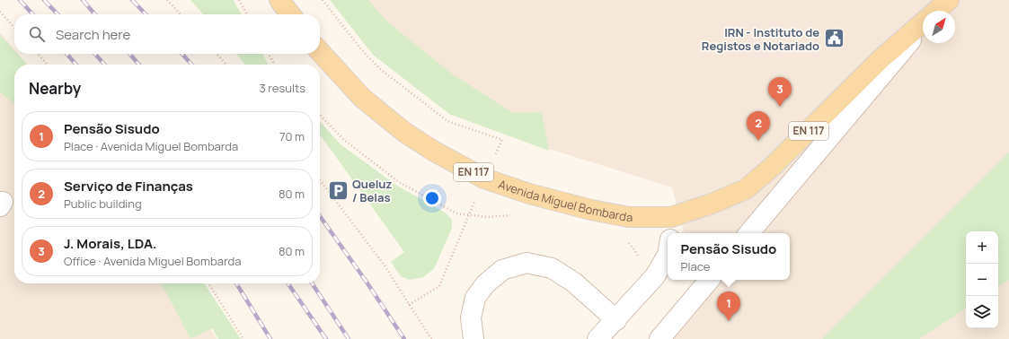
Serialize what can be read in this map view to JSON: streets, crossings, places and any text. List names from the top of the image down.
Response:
{
  "streets": {
    "main road": ["EN 117", "Avenida Miguel Bombarda"]
  },
  "places": {
    "public building": ["IRN - Instituto de Registos e Notariado"],
    "parking": ["Queluz / Belas"]
  },
  "north": "top right",
  "page": {
    "search": "Search here",
    "heading": ["Nearby", "3 results"],
    "pins": ["3", "2", "1"],
    "list": [
      {
        "mark": "1",
        "name": "Pensão Sisudo",
        "note": "Place · Avenida Miguel Bombarda",
        "value": "70 m"
      },
      {
        "mark": "2",
        "name": "Serviço de Finanças",
        "note": "Public building",
        "value": "80 m"
      },
      {
        "mark": "3",
        "name": "J. Morais, LDA.",
        "note": "Office · Avenida Miguel Bombarda",
        "value": "80 m"
      }
    ],
    "map_buttons": ["+", "−"],
    "popup": ["Pensão Sisudo", "Place"]
  }
}
